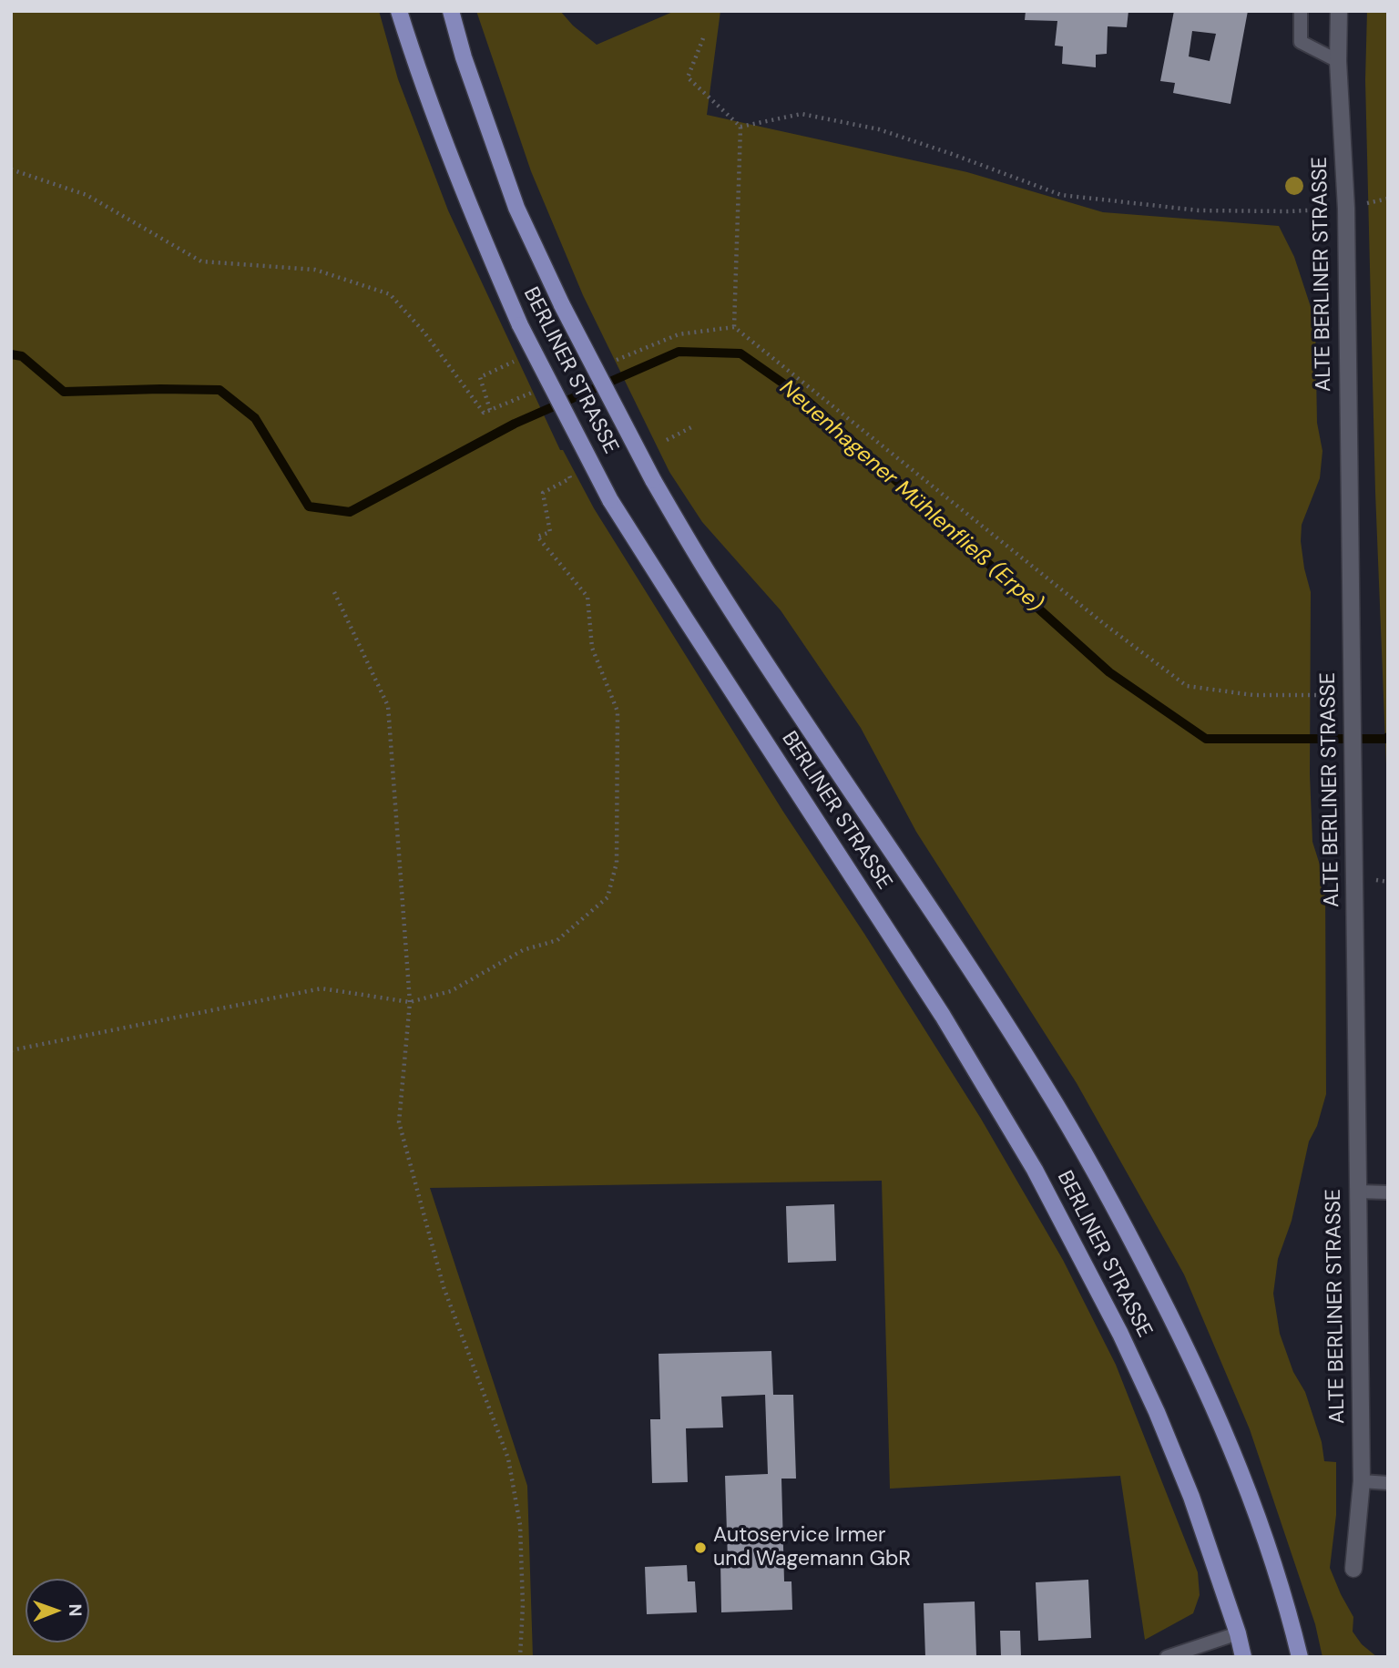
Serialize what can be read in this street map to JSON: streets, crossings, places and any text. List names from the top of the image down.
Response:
{
  "streets": {
    "main road": ["BERLINER STRASSE"],
    "street": ["ALTE BERLINER STRASSE"]
  },
  "water": ["Neuenhagener Mühlenfließ (Erpe)"],
  "places": ["Autoservice Irmer und Wagemann GbR"],
  "north": "right"
}
